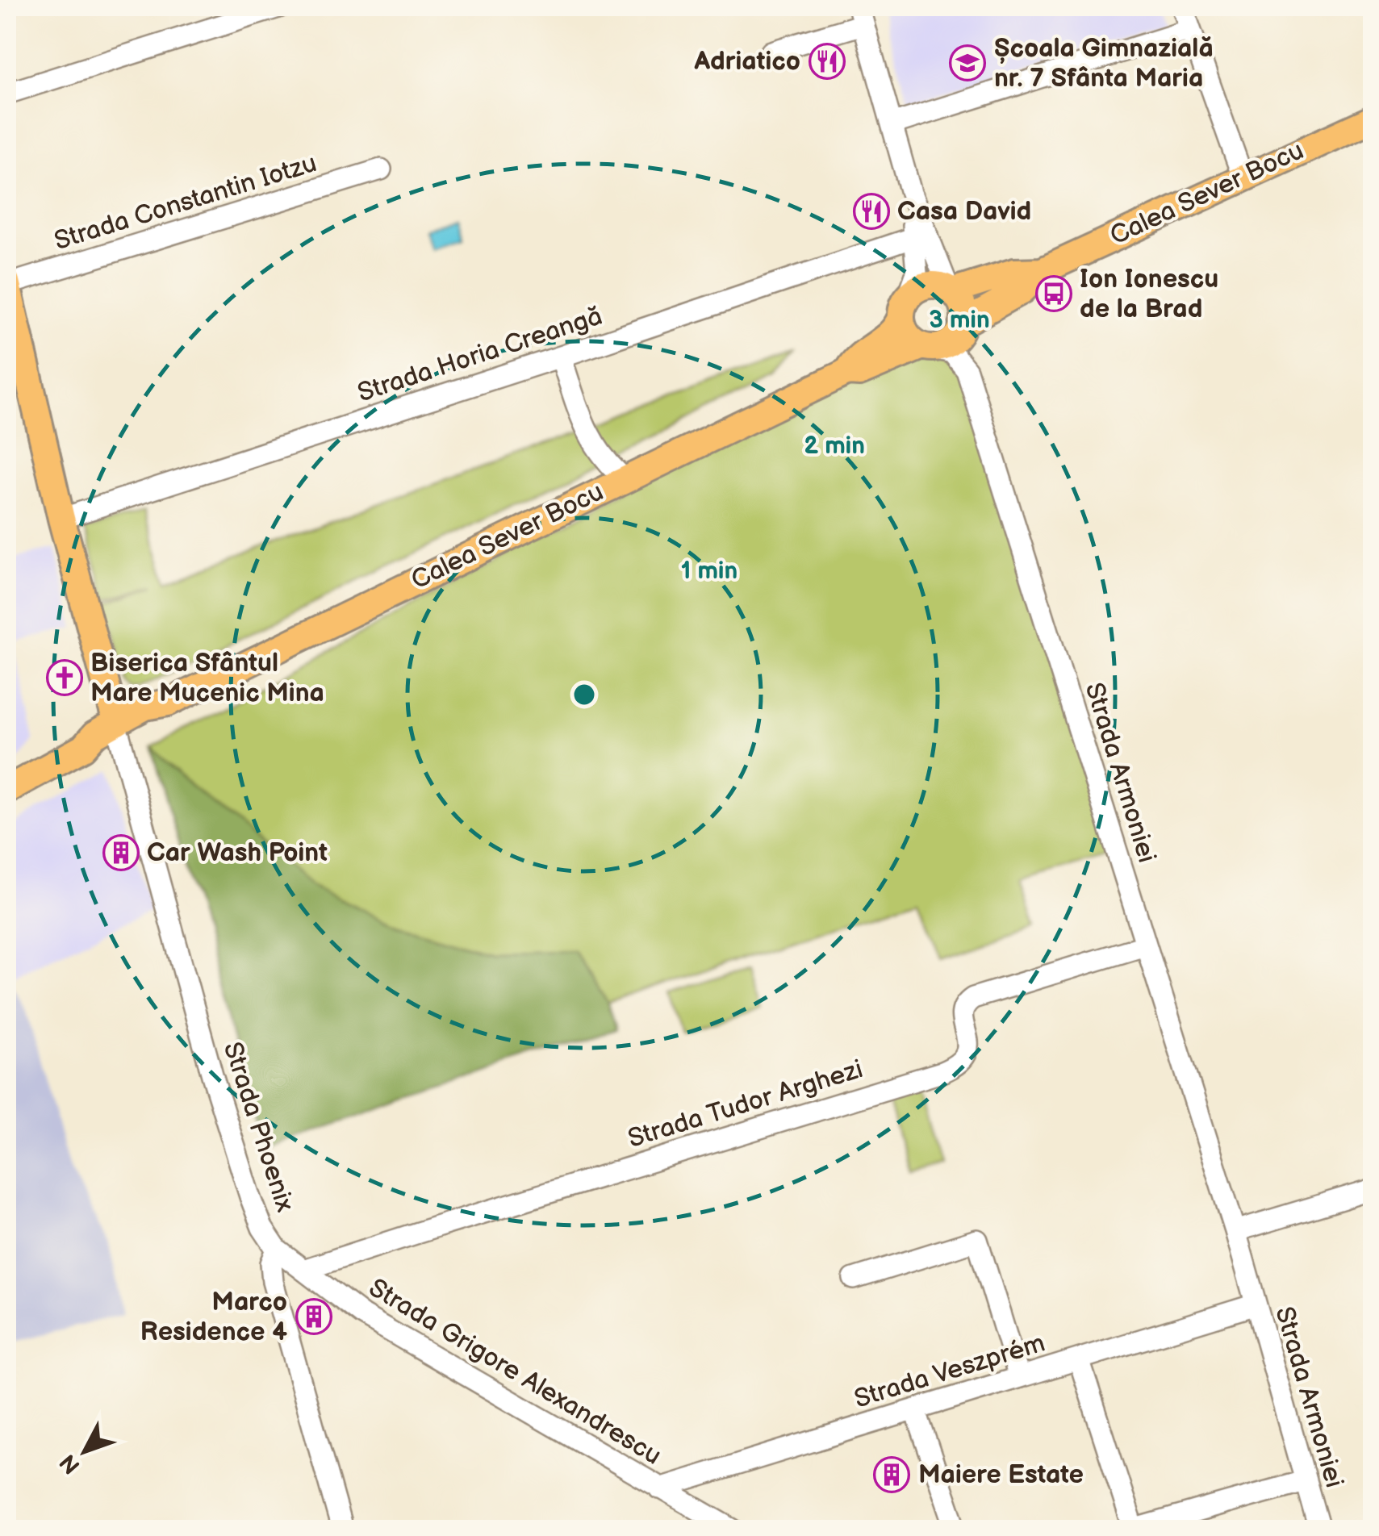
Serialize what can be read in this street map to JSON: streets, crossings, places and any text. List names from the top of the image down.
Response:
{
  "streets": {
    "main road": ["Calea Sever Bocu"],
    "street": [
      "Strada Constantin Iotzu",
      "Strada Horia Creangă",
      "Strada Armoniei",
      "Strada Tudor Arghezi",
      "Strada Phoenix",
      "Strada Veszprém",
      "Strada Grigore Alexandrescu"
    ]
  },
  "crossings": [
    ["Calea Sever Bocu", "Strada Armoniei"],
    ["Calea Sever Bocu", "Strada Phoenix"],
    ["Strada Armoniei", "Strada Tudor Arghezi"],
    ["Strada Armoniei", "Strada Veszprém"],
    ["Strada Tudor Arghezi", "Strada Grigore Alexandrescu"],
    ["Strada Phoenix", "Strada Grigore Alexandrescu"],
    ["Strada Veszprém", "Strada Grigore Alexandrescu"]
  ],
  "places": {
    "restaurant": ["Adriatico", "Casa David"],
    "school or university": ["Școala Gimnazială nr. 7 Sfânta Maria"],
    "bus stop": ["Ion Ionescu de la Brad"],
    "church": ["Biserica Sfântul Mare Mucenic Mina"],
    "building": ["Car Wash Point", "Marco Residence 4", "Maiere Estate"]
  },
  "north": "bottom left",
  "rings": ["3 min", "2 min", "1 min"]
}
